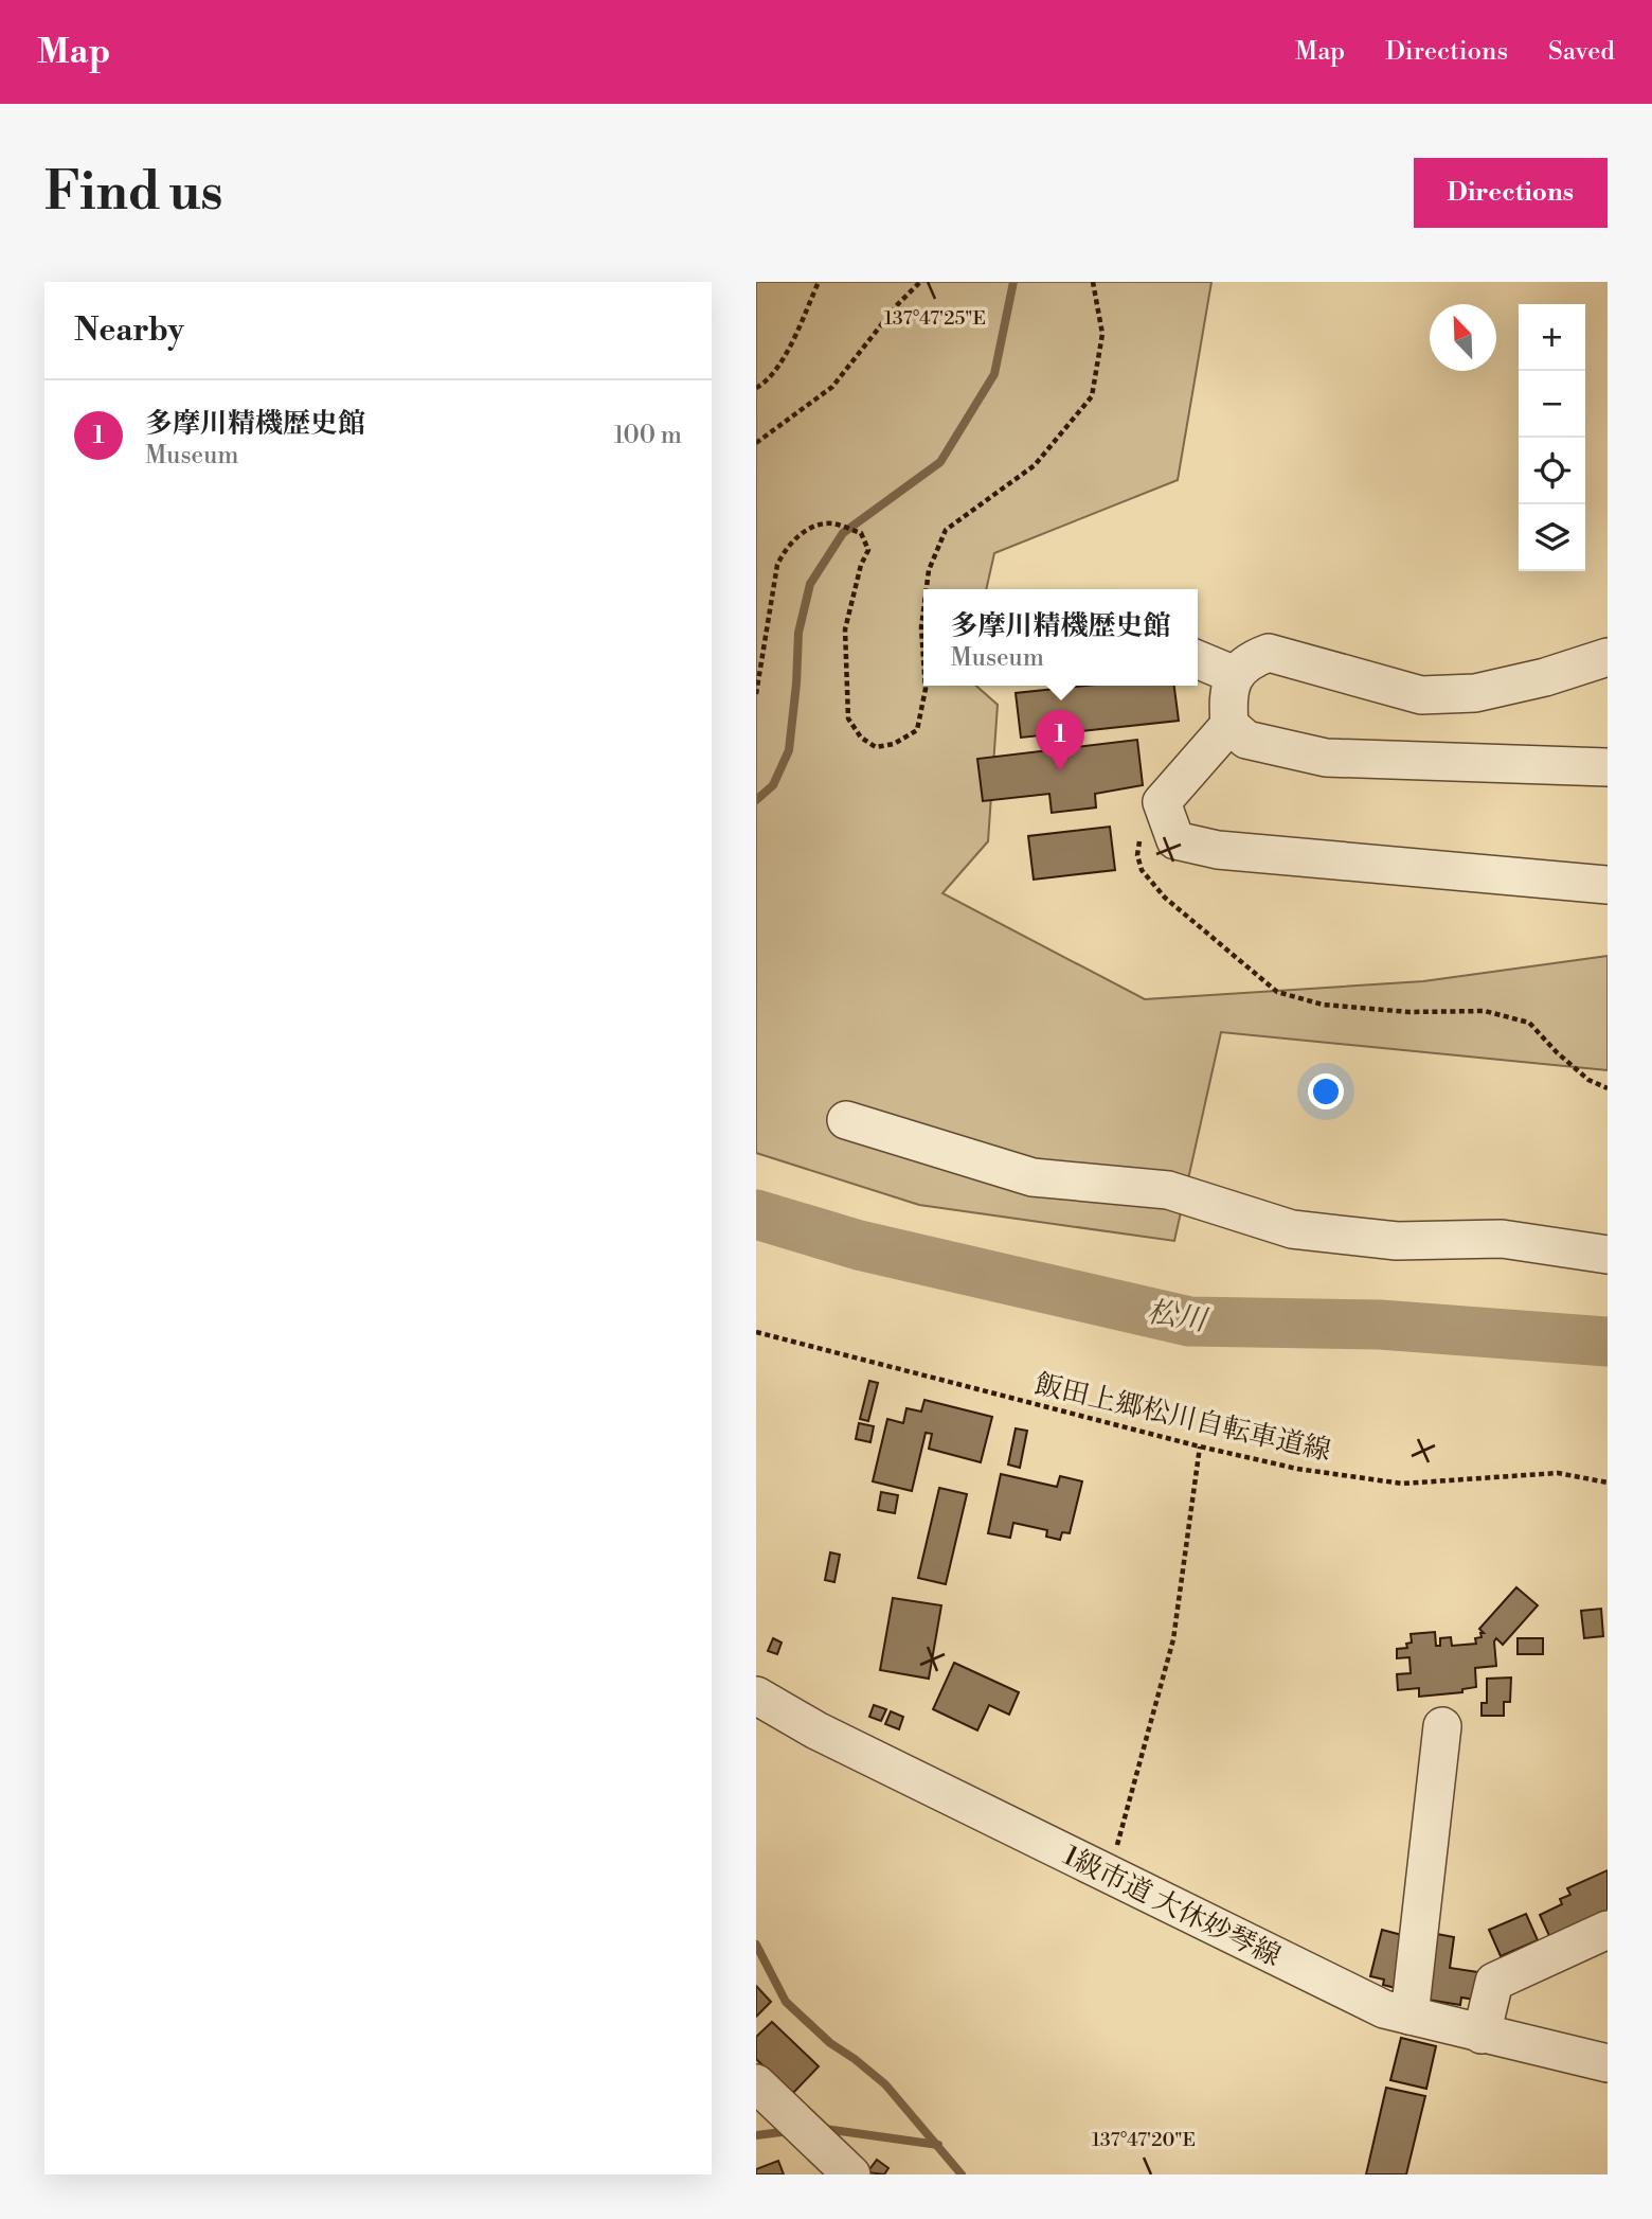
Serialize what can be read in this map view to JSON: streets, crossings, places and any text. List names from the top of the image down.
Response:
{
  "streets": {
    "street": ["1級市道 大休妙琴線"],
    "path": ["飯田上郷松川自転車道線"]
  },
  "water": ["松川"],
  "north": "top left",
  "page": {
    "header": "Map",
    "nav": ["Map", "Directions", "Saved"],
    "buttons": "Directions",
    "title": "Find us",
    "heading": "Nearby",
    "map_buttons": ["+", "−"],
    "list": [
      {
        "mark": "1",
        "name": "多摩川精機歴史館",
        "note": "Museum",
        "value": "100 m"
      }
    ],
    "popup": ["多摩川精機歴史館", "Museum"],
    "pins": "1"
  },
  "coordinates": ["137°47'25\"E", "137°47'20\"E"]
}
